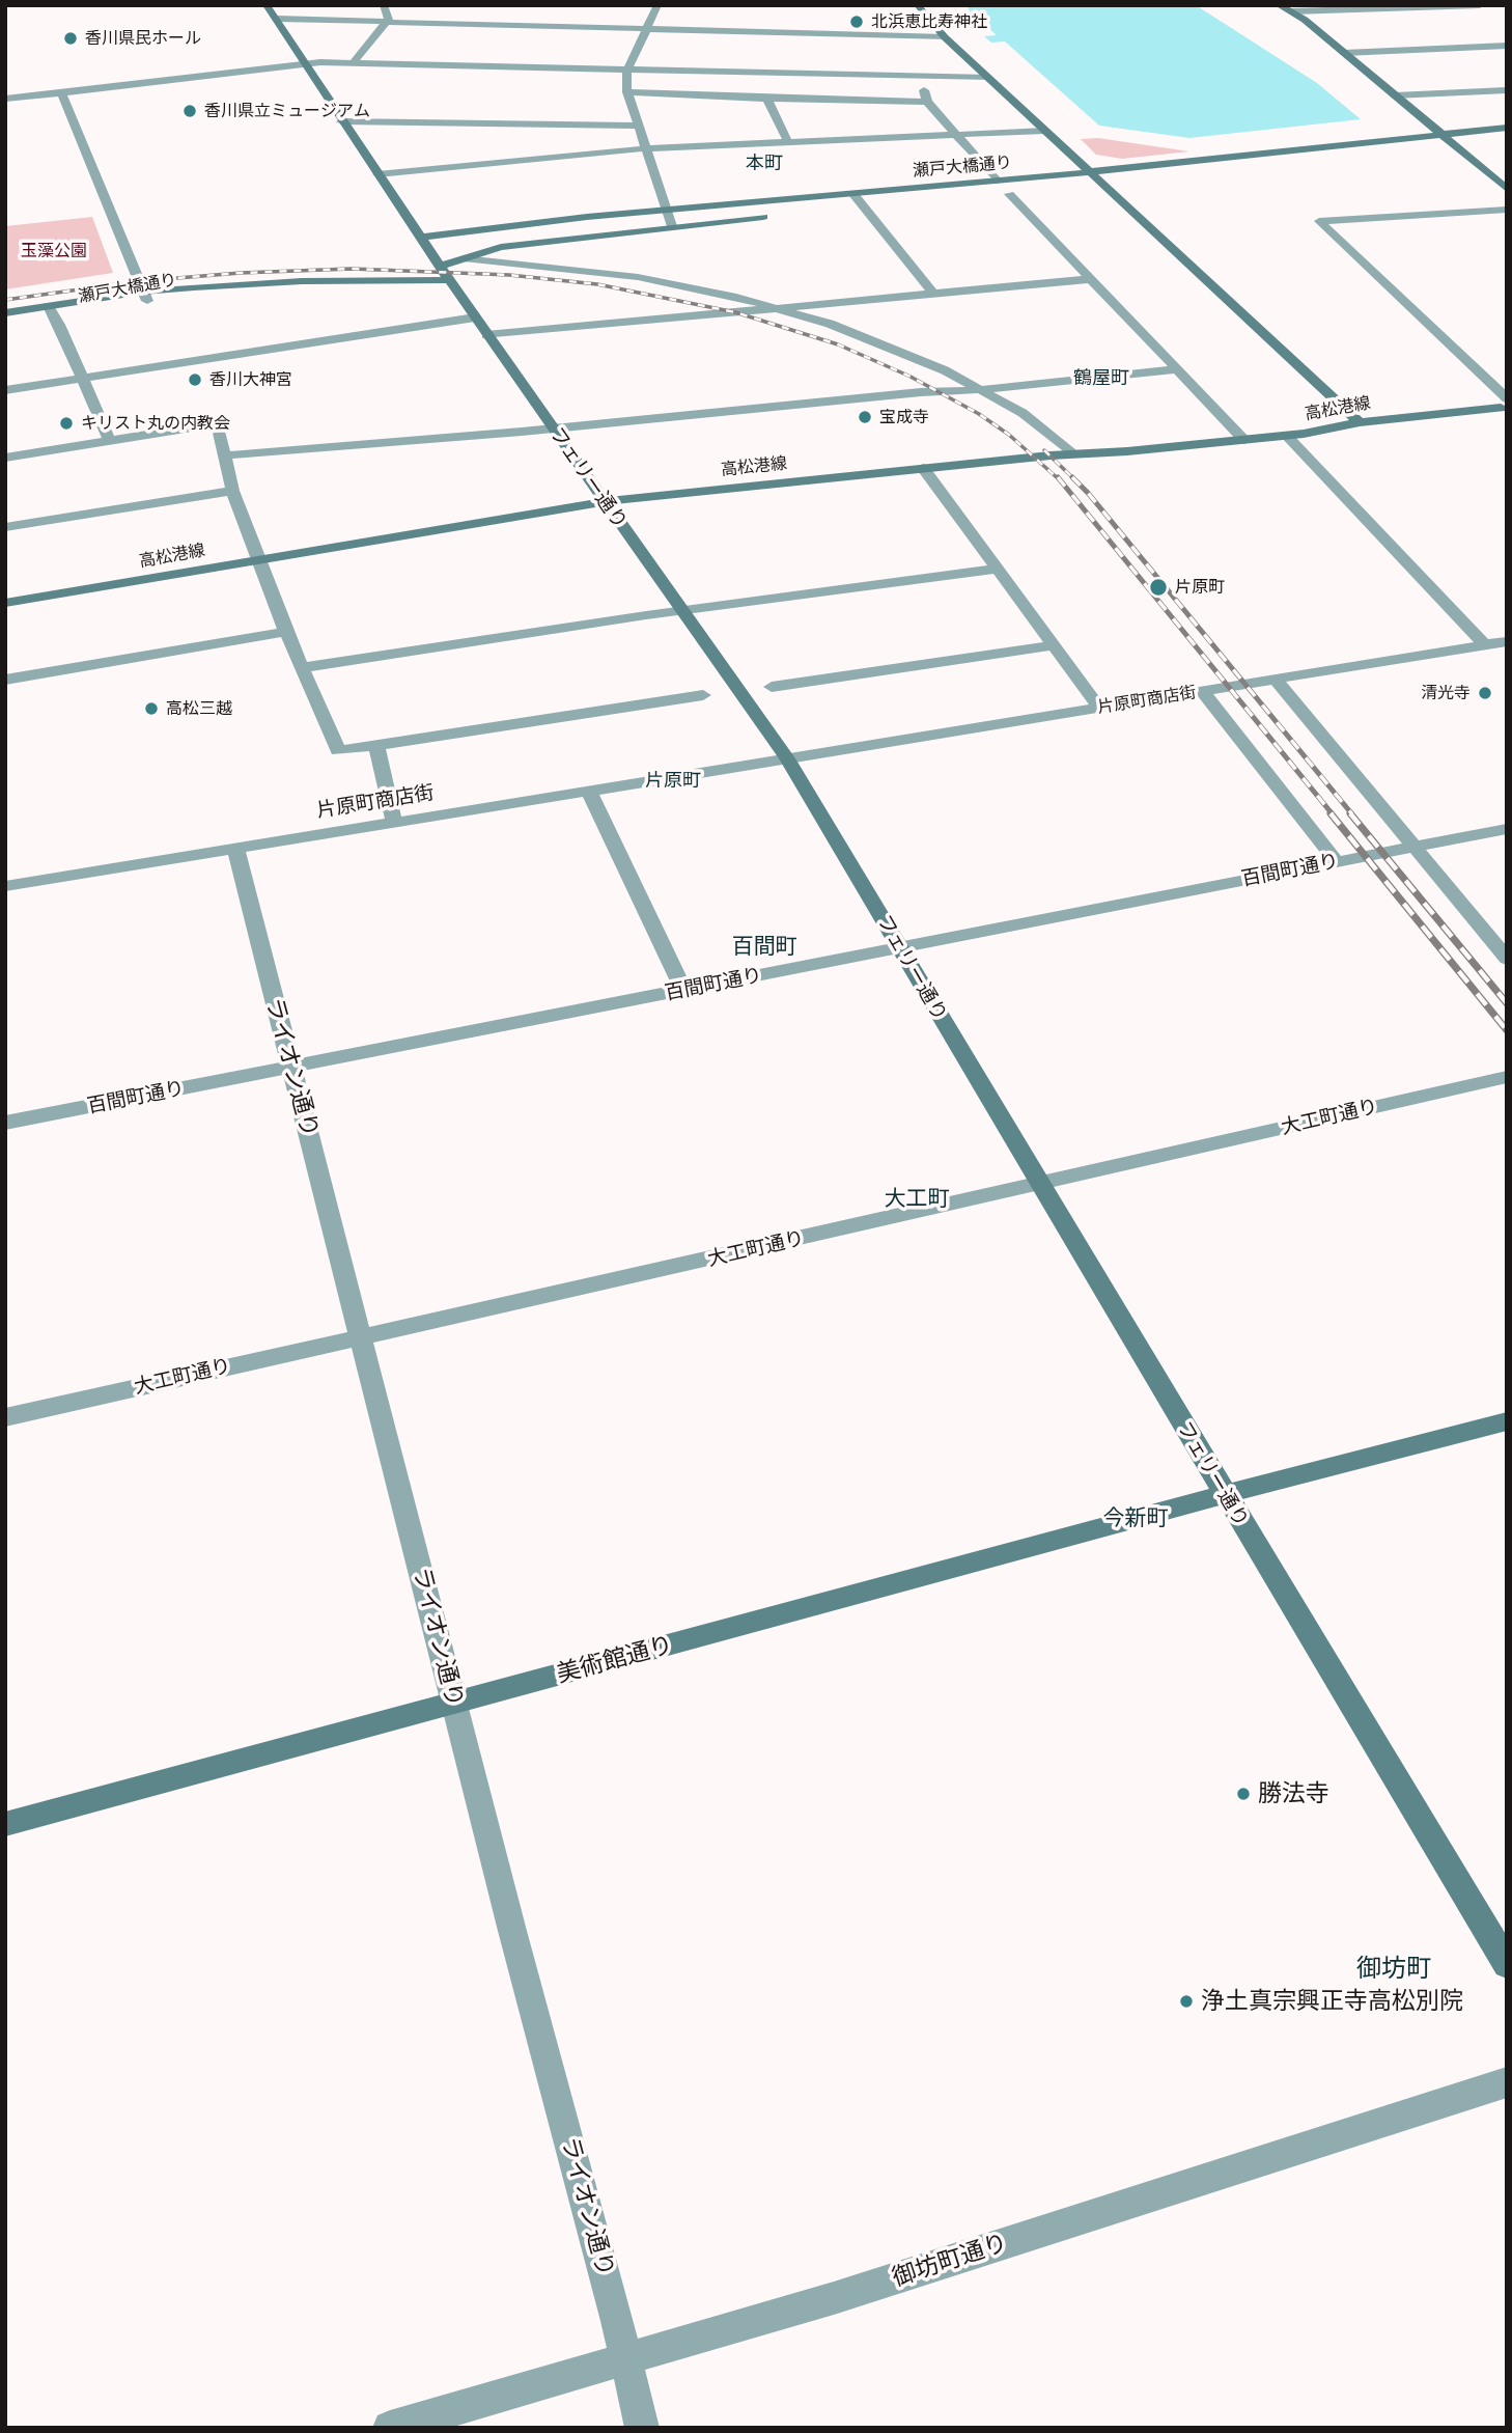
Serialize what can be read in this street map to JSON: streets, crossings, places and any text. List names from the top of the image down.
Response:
{
  "streets": {
    "street": [
      "瀬戸大橋通り",
      "高松港線",
      "フェリー通り",
      "片原町商店街",
      "百間町通り",
      "ライオン通り",
      "大工町通り",
      "美術館通り",
      "御坊町通り"
    ]
  },
  "crossings": [
    ["瀬戸大橋通り", "フェリー通り"],
    ["高松港線", "フェリー通り"],
    ["フェリー通り", "片原町商店街"],
    ["フェリー通り", "百間町通り"],
    ["フェリー通り", "大工町通り"],
    ["フェリー通り", "美術館通り"],
    ["片原町商店街", "ライオン通り"],
    ["百間町通り", "ライオン通り"],
    ["ライオン通り", "大工町通り"],
    ["ライオン通り", "美術館通り"],
    ["ライオン通り", "御坊町通り"]
  ],
  "districts": [
    "本町",
    "鶴屋町",
    "片原町",
    "百間町",
    "大工町",
    "今新町",
    "御坊町"
  ],
  "parks": ["玉藻公園"],
  "places": [
    "北浜恵比寿神社",
    "香川県民ホール",
    "香川県立ミュージアム",
    "香川大神宮",
    "宝成寺",
    "キリスト丸の内教会",
    "片原町",
    "清光寺",
    "高松三越",
    "勝法寺",
    "浄土真宗興正寺高松別院"
  ]
}
